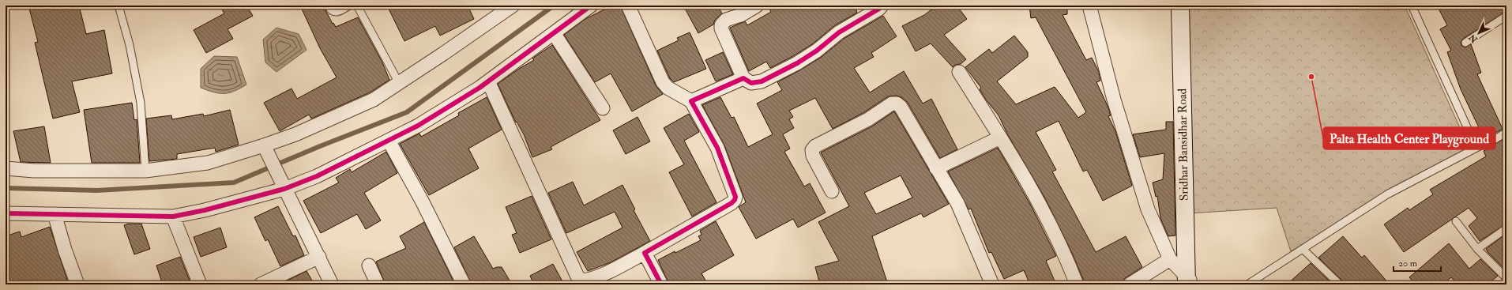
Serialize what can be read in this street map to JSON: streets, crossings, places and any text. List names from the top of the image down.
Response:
{
  "streets": {
    "street": ["Sridhar Bansidhar Road"]
  },
  "places": ["Palta Health Center Playground"],
  "scale_bar": "20 m",
  "north": "bottom left"
}
